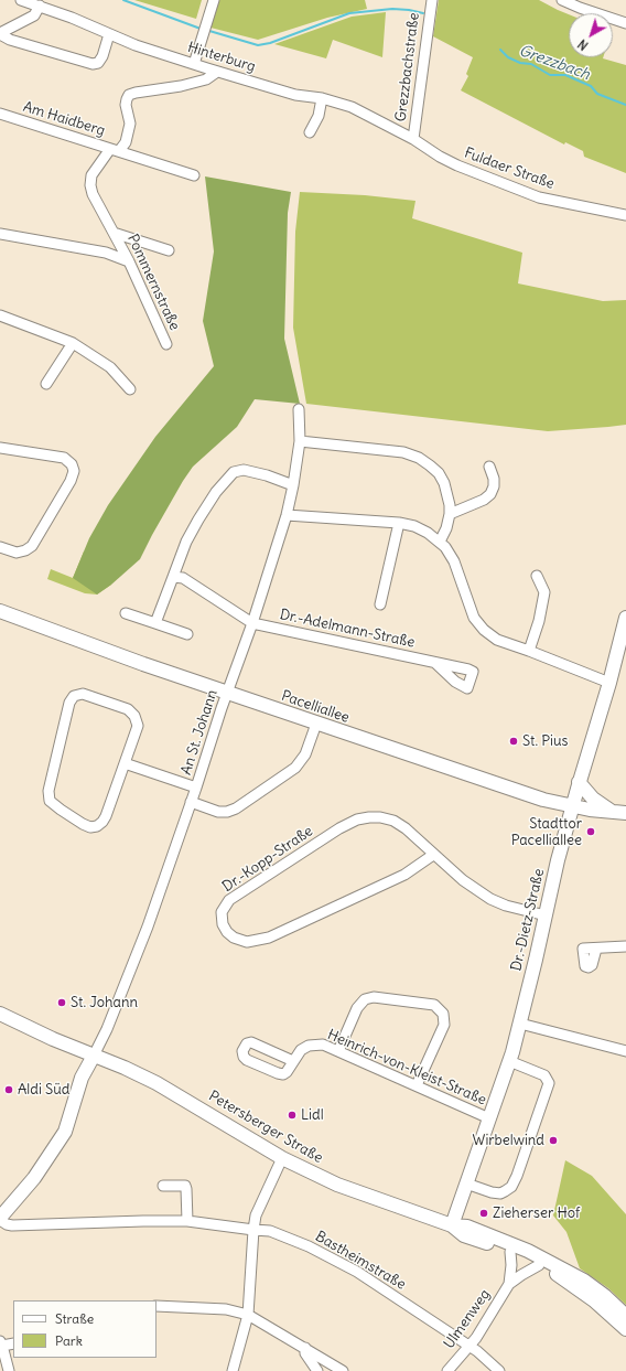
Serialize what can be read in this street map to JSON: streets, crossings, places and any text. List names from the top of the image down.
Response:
{
  "streets": {
    "main road": ["Pacelliallee", "Dr.-Dietz-Straße", "Petersberger Straße"],
    "street": [
      "Hinterburg",
      "Grezzbachstraße",
      "Am Haidberg",
      "Fuldaer Straße",
      "Pommernstraße",
      "Dr.-Adelmann-Straße",
      "An St. Johann",
      "Dr.-Kopp-Straße",
      "Heinrich-von-Kleist-Straße",
      "Bastheimstraße",
      "Ulmenweg"
    ]
  },
  "crossings": [
    ["Hinterburg", "Grezzbachstraße"],
    ["Hinterburg", "Am Haidberg"],
    ["Hinterburg", "Fuldaer Straße"],
    ["Grezzbachstraße", "Fuldaer Straße"],
    ["Am Haidberg", "Pommernstraße"],
    ["Dr.-Adelmann-Straße", "An St. Johann"],
    ["Pacelliallee", "An St. Johann"],
    ["Pacelliallee", "Dr.-Dietz-Straße"],
    ["An St. Johann", "Petersberger Straße"],
    ["Dr.-Kopp-Straße", "Dr.-Dietz-Straße"],
    ["Dr.-Dietz-Straße", "Heinrich-von-Kleist-Straße"],
    ["Dr.-Dietz-Straße", "Petersberger Straße"],
    ["Petersberger Straße", "Ulmenweg"],
    ["Bastheimstraße", "Ulmenweg"]
  ],
  "water": ["Grezzbach"],
  "places": [
    "St. Pius",
    "Stadttor Pacelliallee",
    "St. Johann",
    "Aldi Süd",
    "Lidl",
    "Wirbelwind",
    "Zieherser Hof"
  ],
  "legend": ["Straße", "Park"],
  "north": "bottom left"
}
